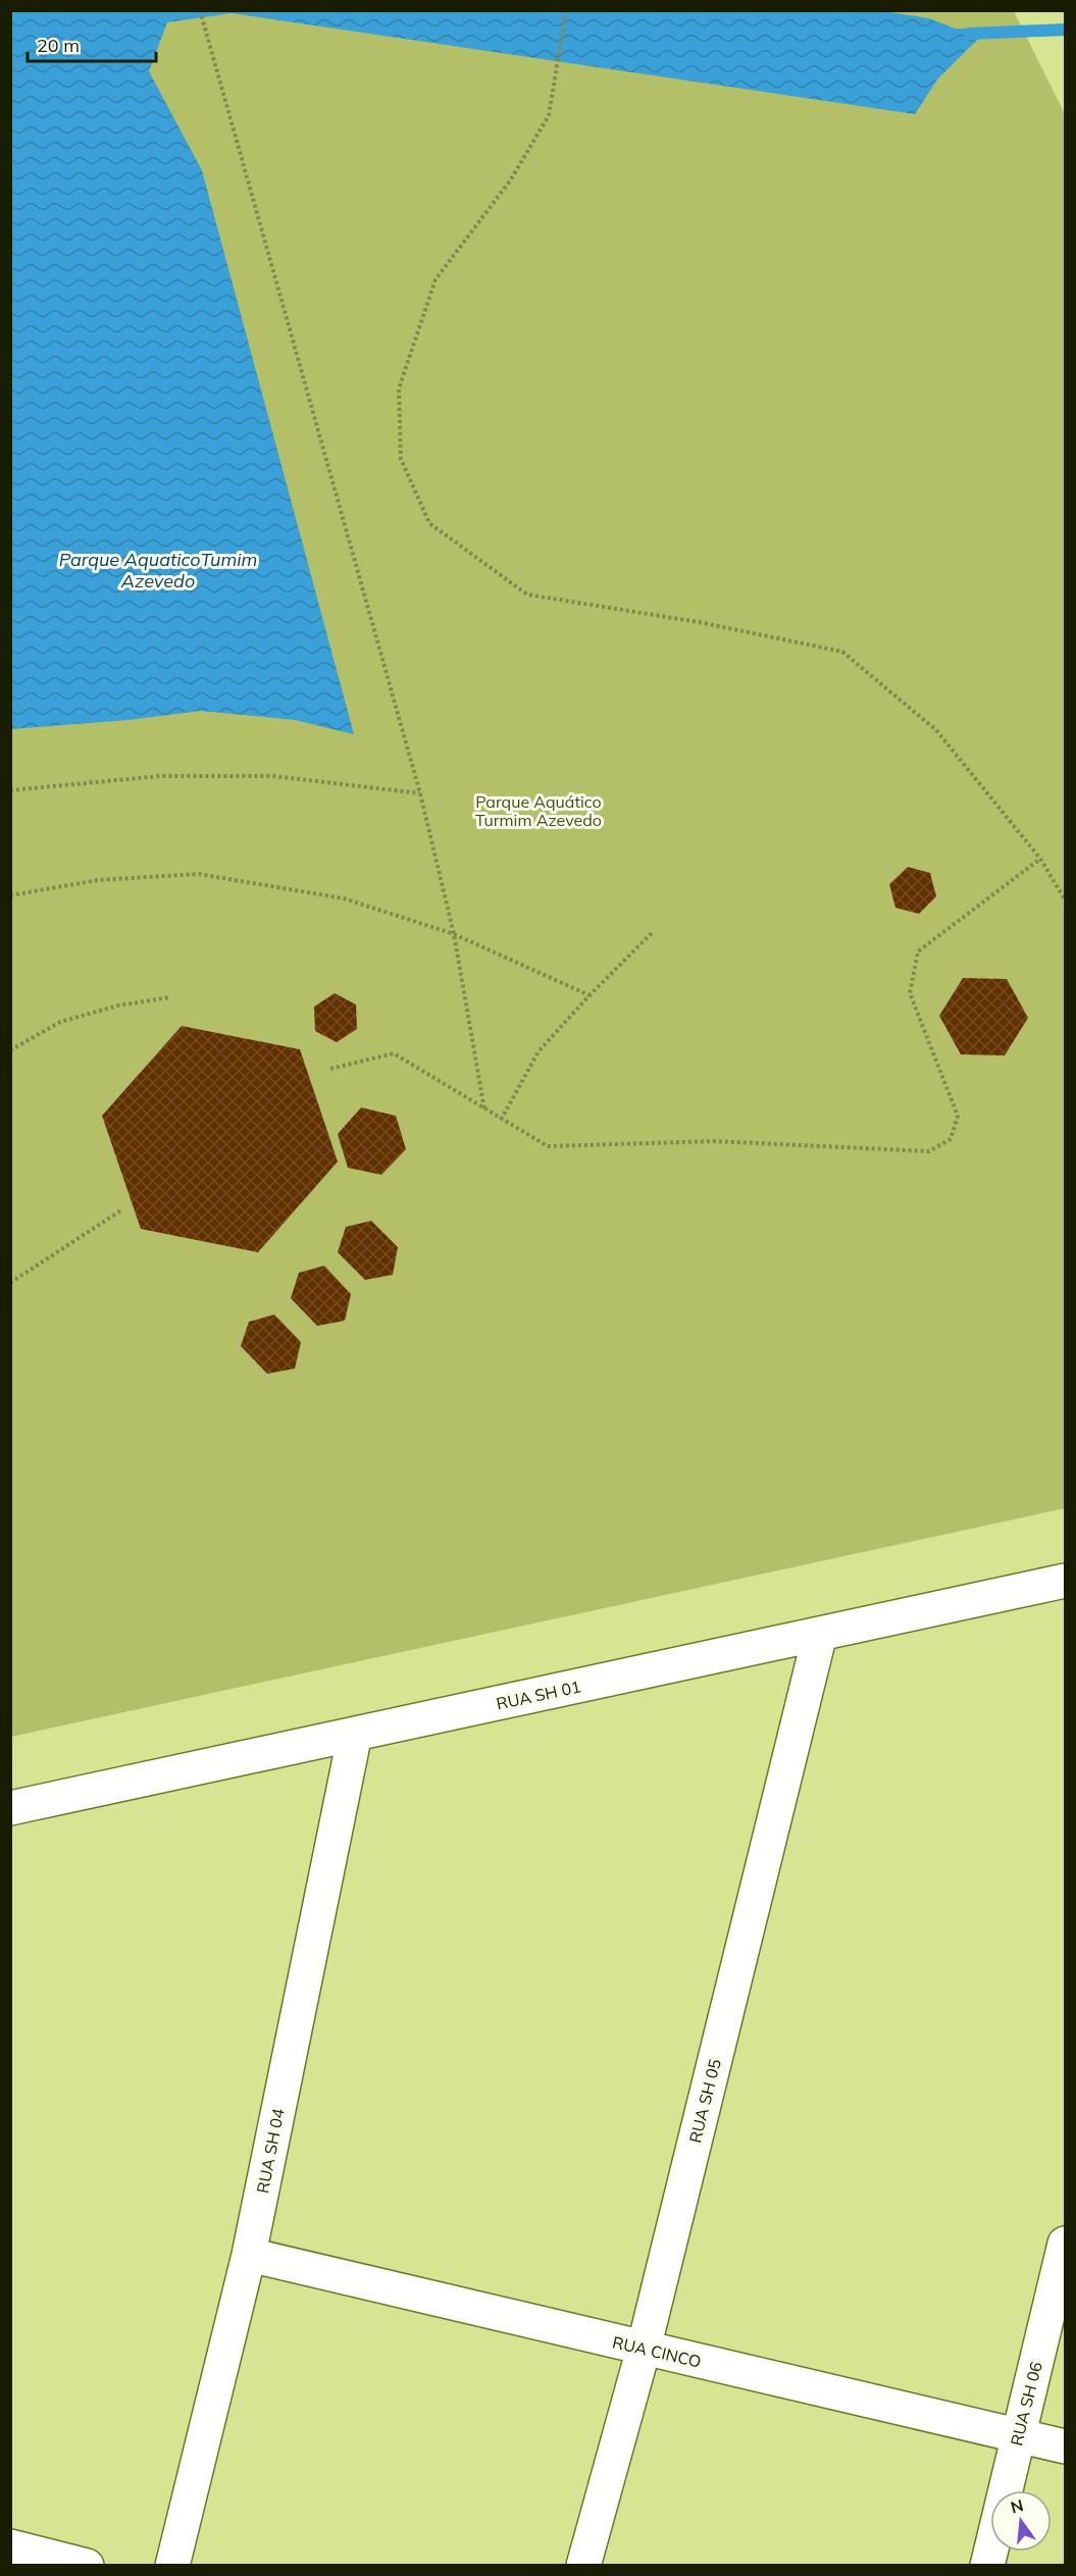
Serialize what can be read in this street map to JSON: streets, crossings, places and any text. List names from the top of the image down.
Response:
{
  "streets": {
    "street": [
      "RUA SH 01",
      "RUA SH 05",
      "RUA SH 04",
      "RUA CINCO",
      "RUA SH 06"
    ]
  },
  "crossings": [
    ["RUA SH 01", "RUA SH 05"],
    ["RUA SH 01", "RUA SH 04"],
    ["RUA SH 05", "RUA CINCO"],
    ["RUA SH 04", "RUA CINCO"],
    ["RUA CINCO", "RUA SH 06"]
  ],
  "water": ["Parque AquaticoTumim Azevedo"],
  "parks": ["Parque Aquático Turmim Azevedo"],
  "scale_bar": "20 m",
  "north": "top"
}
